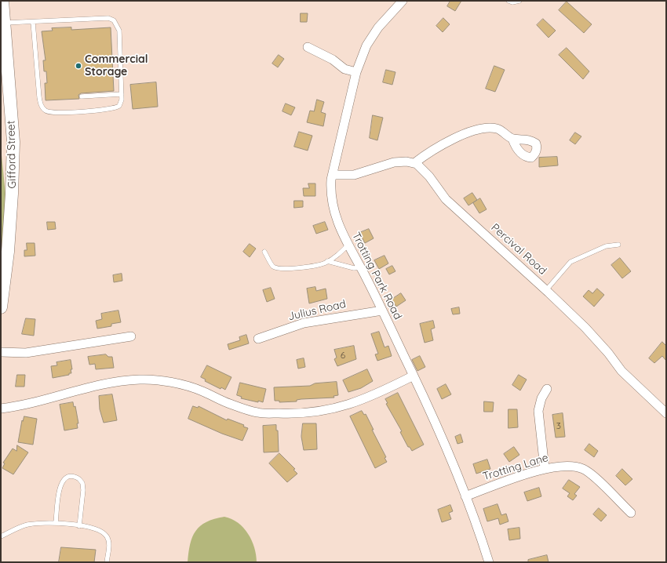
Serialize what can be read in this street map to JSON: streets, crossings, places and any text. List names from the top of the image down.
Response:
{
  "streets": {
    "main road": ["Gifford Street"],
    "street": [
      "Percival Road",
      "Trotting Park Road",
      "Julius Road",
      "Trotting Lane"
    ]
  },
  "crossings": [
    ["Trotting Park Road", "Julius Road"],
    ["Trotting Park Road", "Trotting Lane"]
  ],
  "places": ["Commercial Storage"],
  "house_numbers": ["6", "3"]
}
